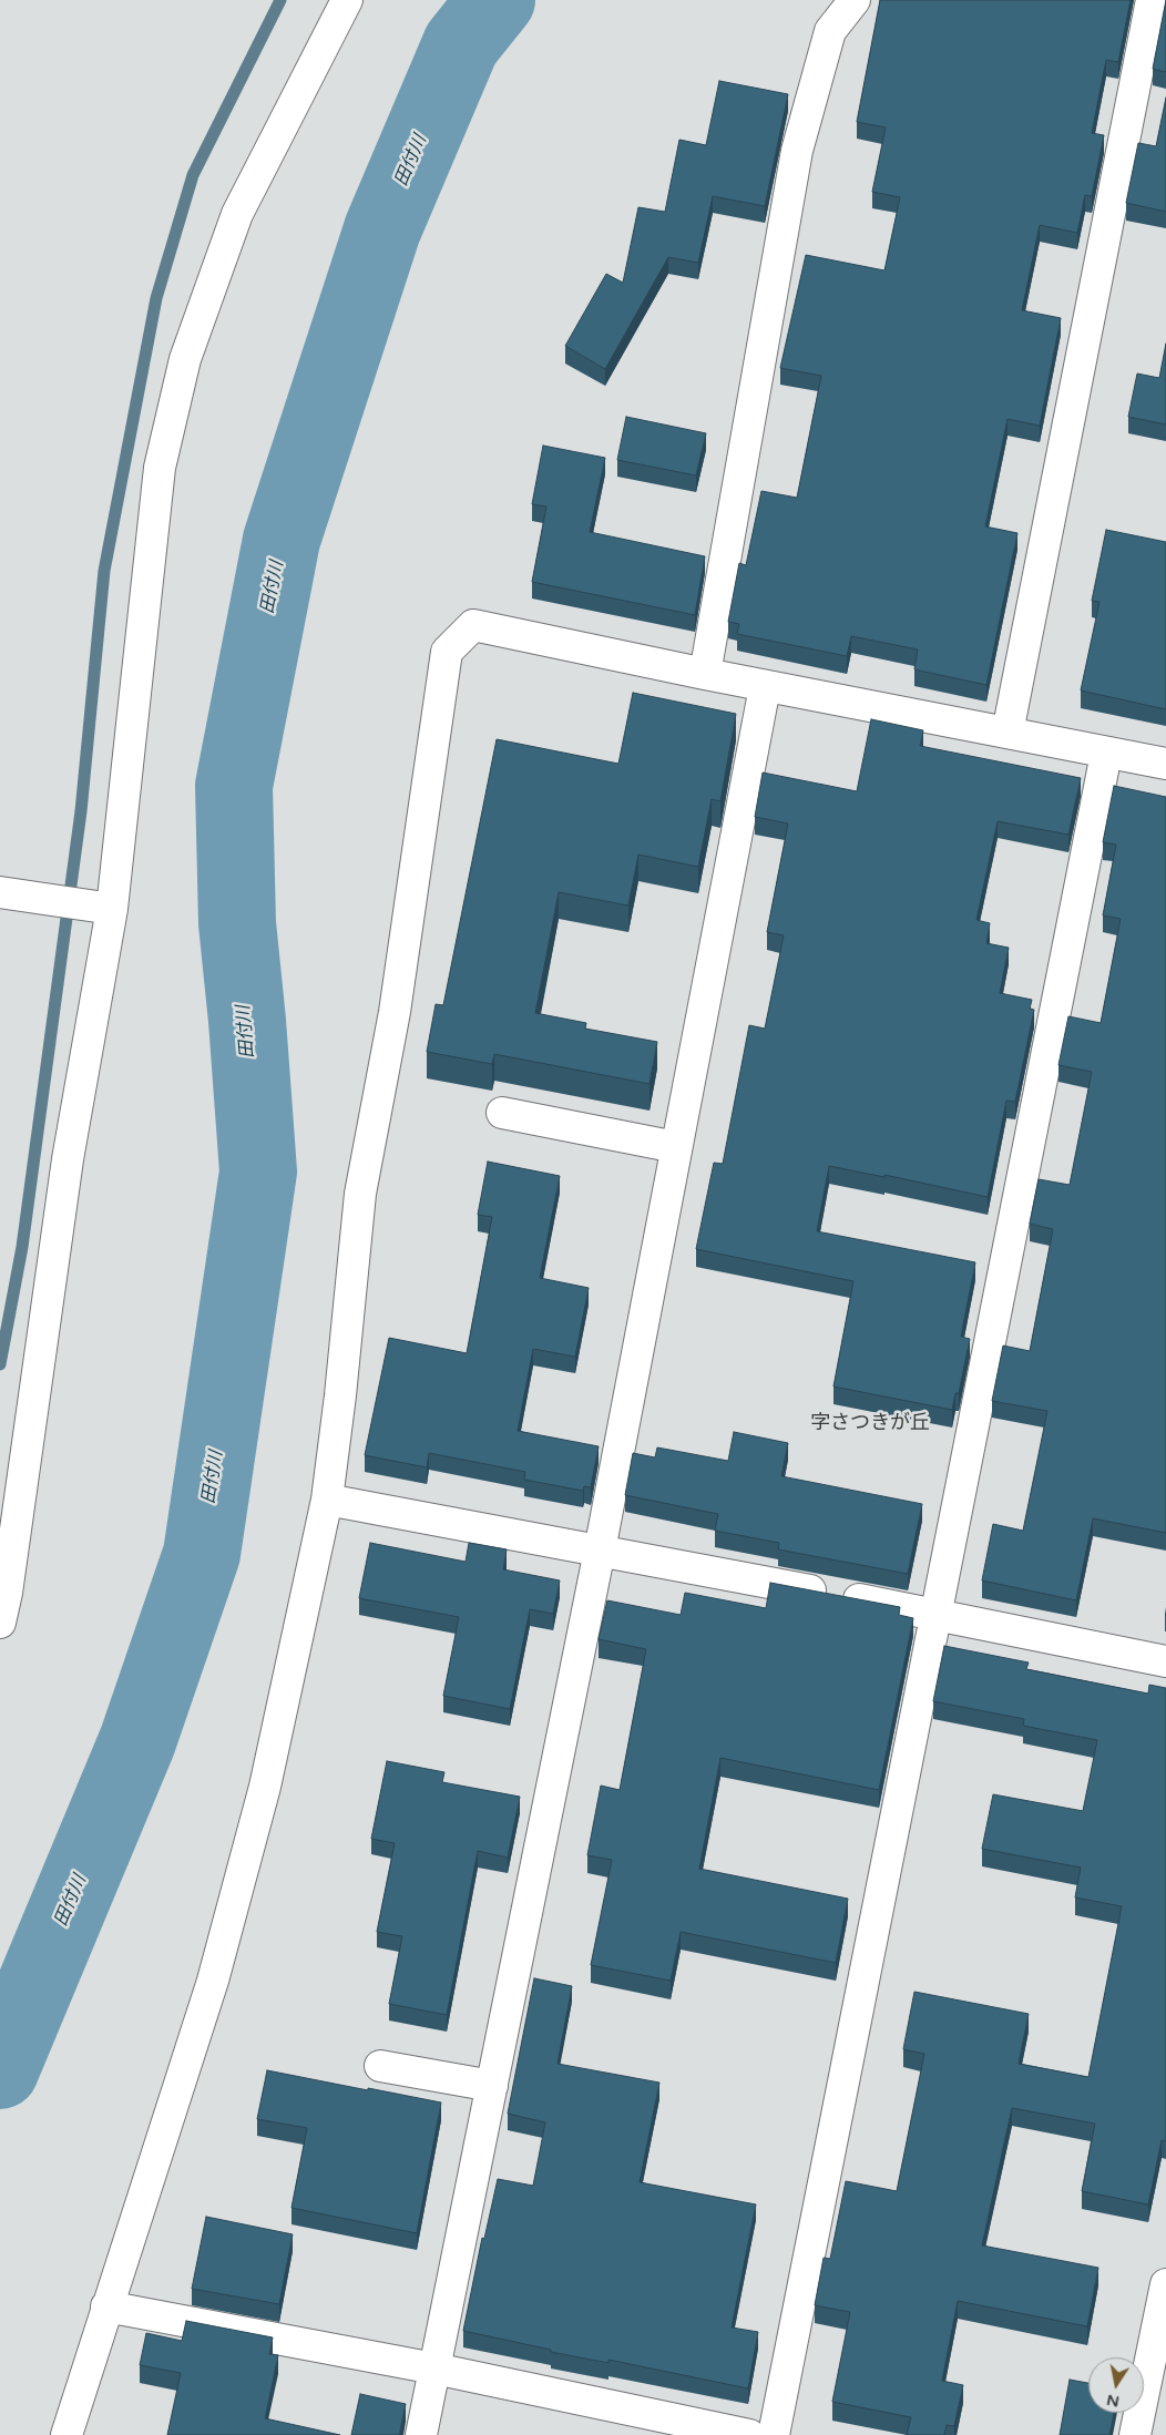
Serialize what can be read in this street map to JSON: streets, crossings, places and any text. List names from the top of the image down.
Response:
{
  "districts": ["字さつきが丘"],
  "water": ["田付川"],
  "north": "bottom"
}
